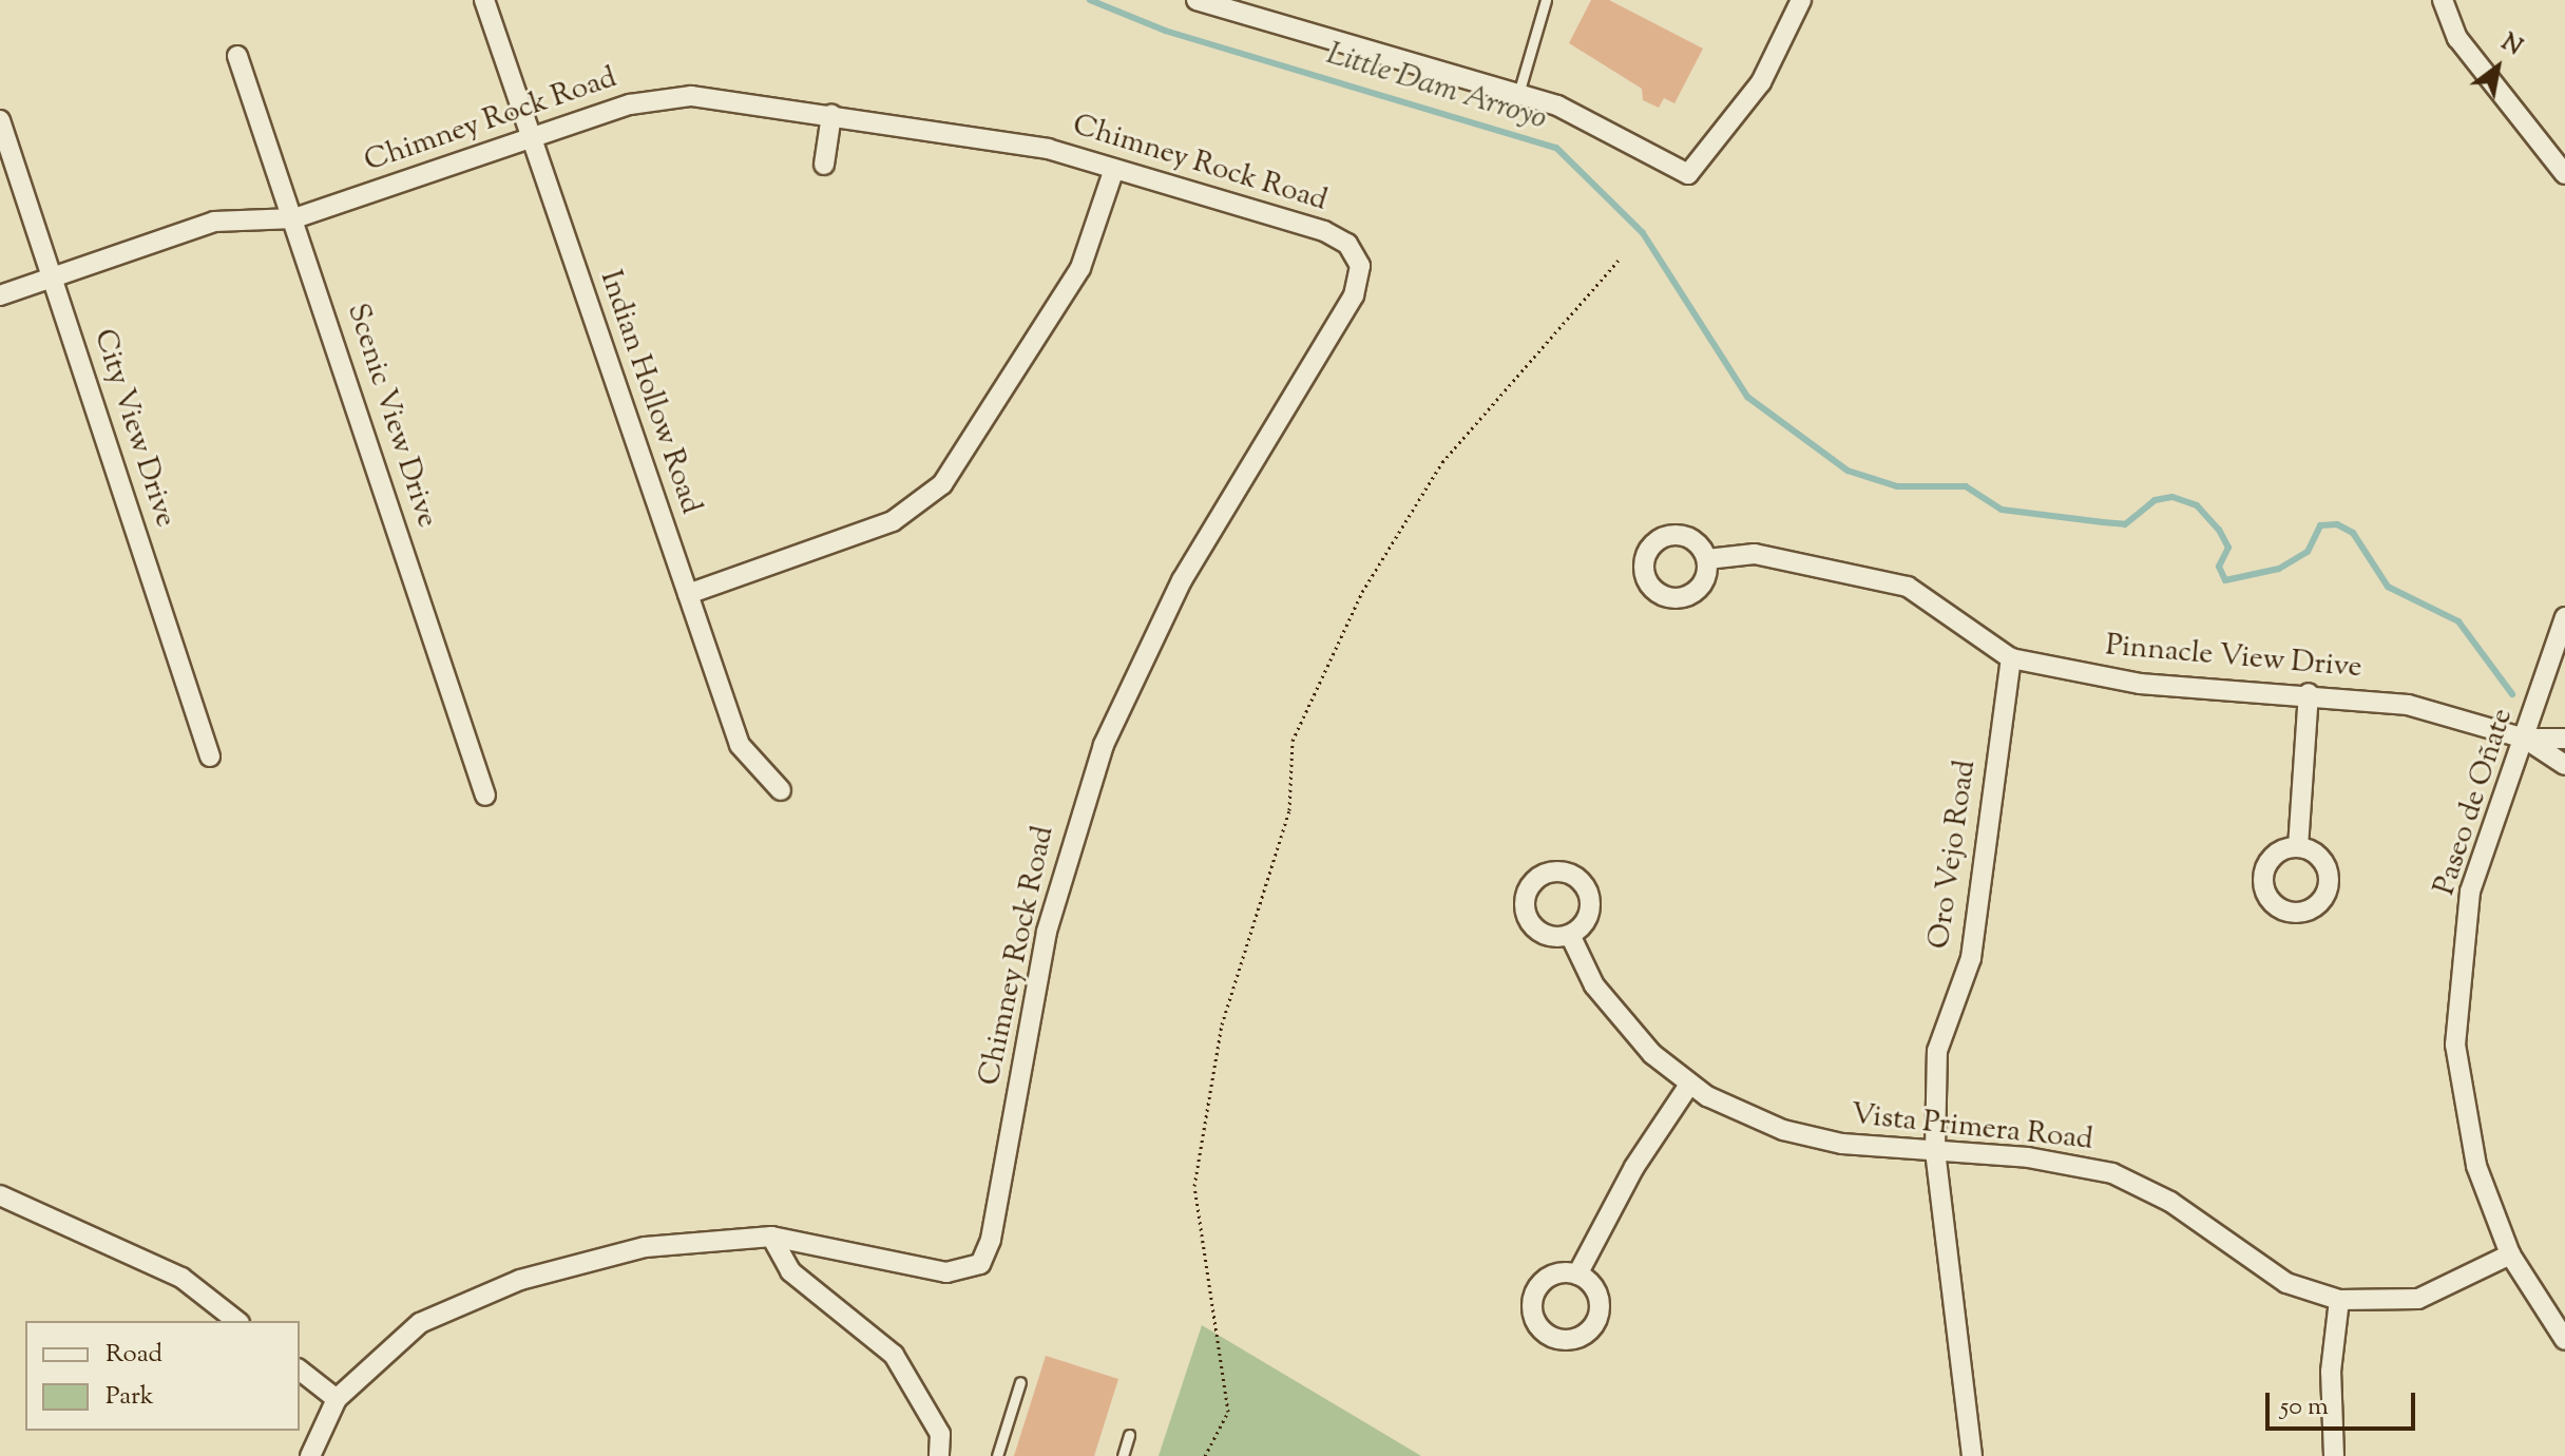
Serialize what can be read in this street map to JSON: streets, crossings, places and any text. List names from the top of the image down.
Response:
{
  "streets": {
    "street": [
      "Chimney Rock Road",
      "Indian Hollow Road",
      "Scenic View Drive",
      "City View Drive",
      "Pinnacle View Drive",
      "Paseo de Oñate",
      "Oro Vejo Road",
      "Vista Primera Road"
    ]
  },
  "crossings": [
    ["Chimney Rock Road", "Indian Hollow Road"],
    ["Chimney Rock Road", "Scenic View Drive"],
    ["Chimney Rock Road", "City View Drive"],
    ["Pinnacle View Drive", "Paseo de Oñate"],
    ["Pinnacle View Drive", "Oro Vejo Road"],
    ["Paseo de Oñate", "Vista Primera Road"],
    ["Oro Vejo Road", "Vista Primera Road"]
  ],
  "water": ["Little Dam Arroyo"],
  "legend": ["Road", "Park"],
  "scale_bar": "50 m",
  "north": "top right"
}
